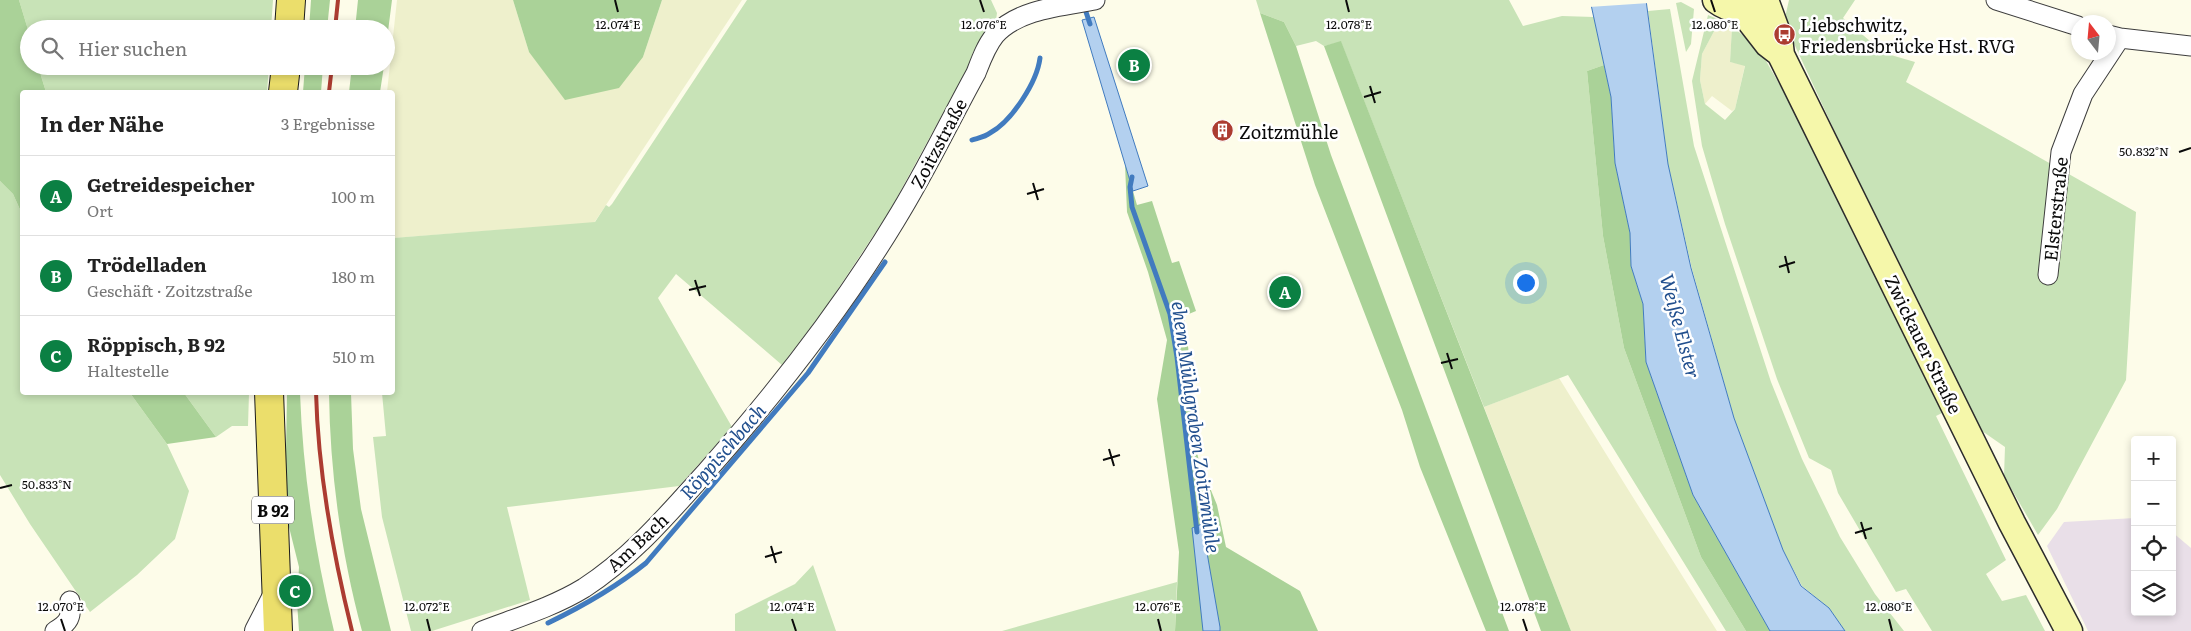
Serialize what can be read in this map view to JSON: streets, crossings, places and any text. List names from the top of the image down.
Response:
{
  "streets": {
    "main road": ["Zwickauer Straße", "B 92"],
    "street": ["Zoitzstraße", "Elsterstraße", "Am Bach"]
  },
  "crossings": [
    ["Zoitzstraße", "Am Bach"]
  ],
  "water": ["Weiße Elster", "ehem Mühlgraben Zoitzmühle", "Röppischbach"],
  "places": {
    "bus stop": ["Liebschwitz, Friedensbrücke Hst. RVG"],
    "building": ["Zoitzmühle"]
  },
  "north": "top",
  "page": {
    "search": "Hier suchen",
    "pins": ["B", "A", "C"],
    "heading": ["In der Nähe", "3 Ergebnisse"],
    "list": [
      {
        "mark": "A",
        "name": "Getreidespeicher",
        "note": "Ort",
        "value": "100 m"
      },
      {
        "mark": "B",
        "name": "Trödelladen",
        "note": "Geschäft · Zoitzstraße",
        "value": "180 m"
      },
      {
        "mark": "C",
        "name": "Röppisch, B 92",
        "note": "Haltestelle",
        "value": "510 m"
      }
    ],
    "map_buttons": ["+", "−"]
  },
  "coordinates": [
    "12.074°E",
    "12.076°E",
    "12.078°E",
    "12.080°E",
    "50.832°N",
    "50.833°N",
    "12.072°E",
    "12.070°E"
  ]
}
